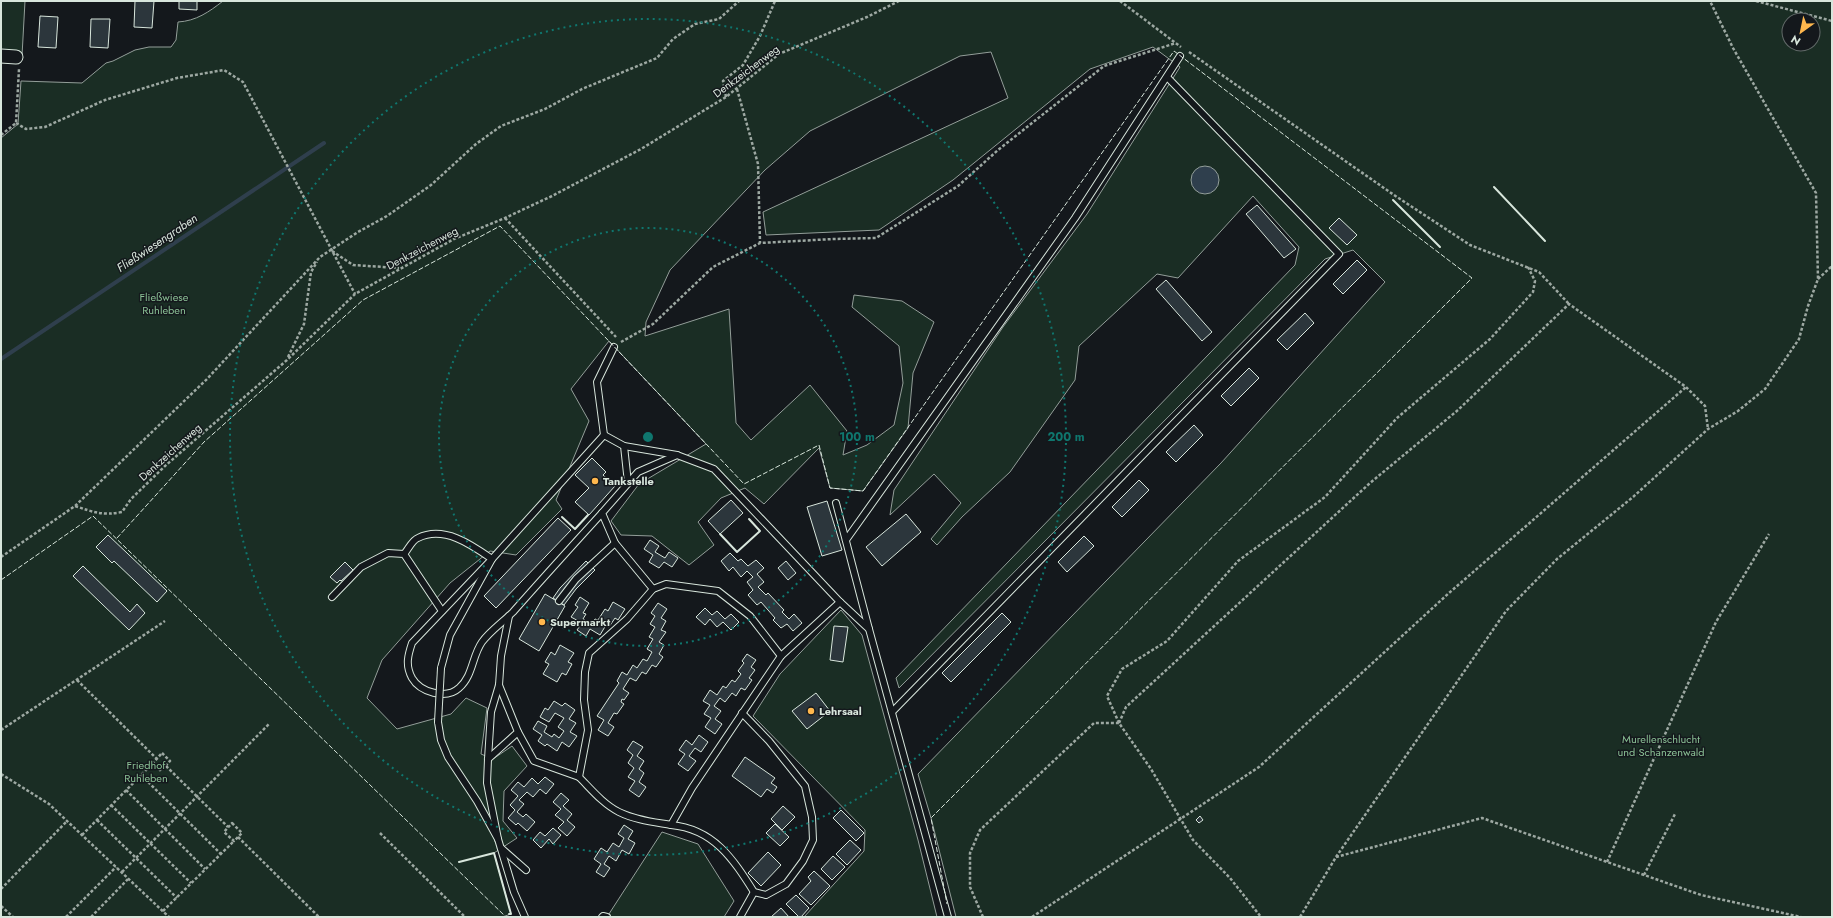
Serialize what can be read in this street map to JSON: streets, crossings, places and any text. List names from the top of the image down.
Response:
{
  "streets": {
    "path": ["Denkzeichenweg"]
  },
  "water": ["Fließwiesengraben"],
  "parks": ["Fließwiese Ruhleben", "Murellenschlucht und Schanzenwald", "Friedhof Ruhleben"],
  "places": ["Tankstelle", "Supermarkt", "Lehrsaal"],
  "north": "bottom left",
  "rings": ["100 m", "200 m"]
}
